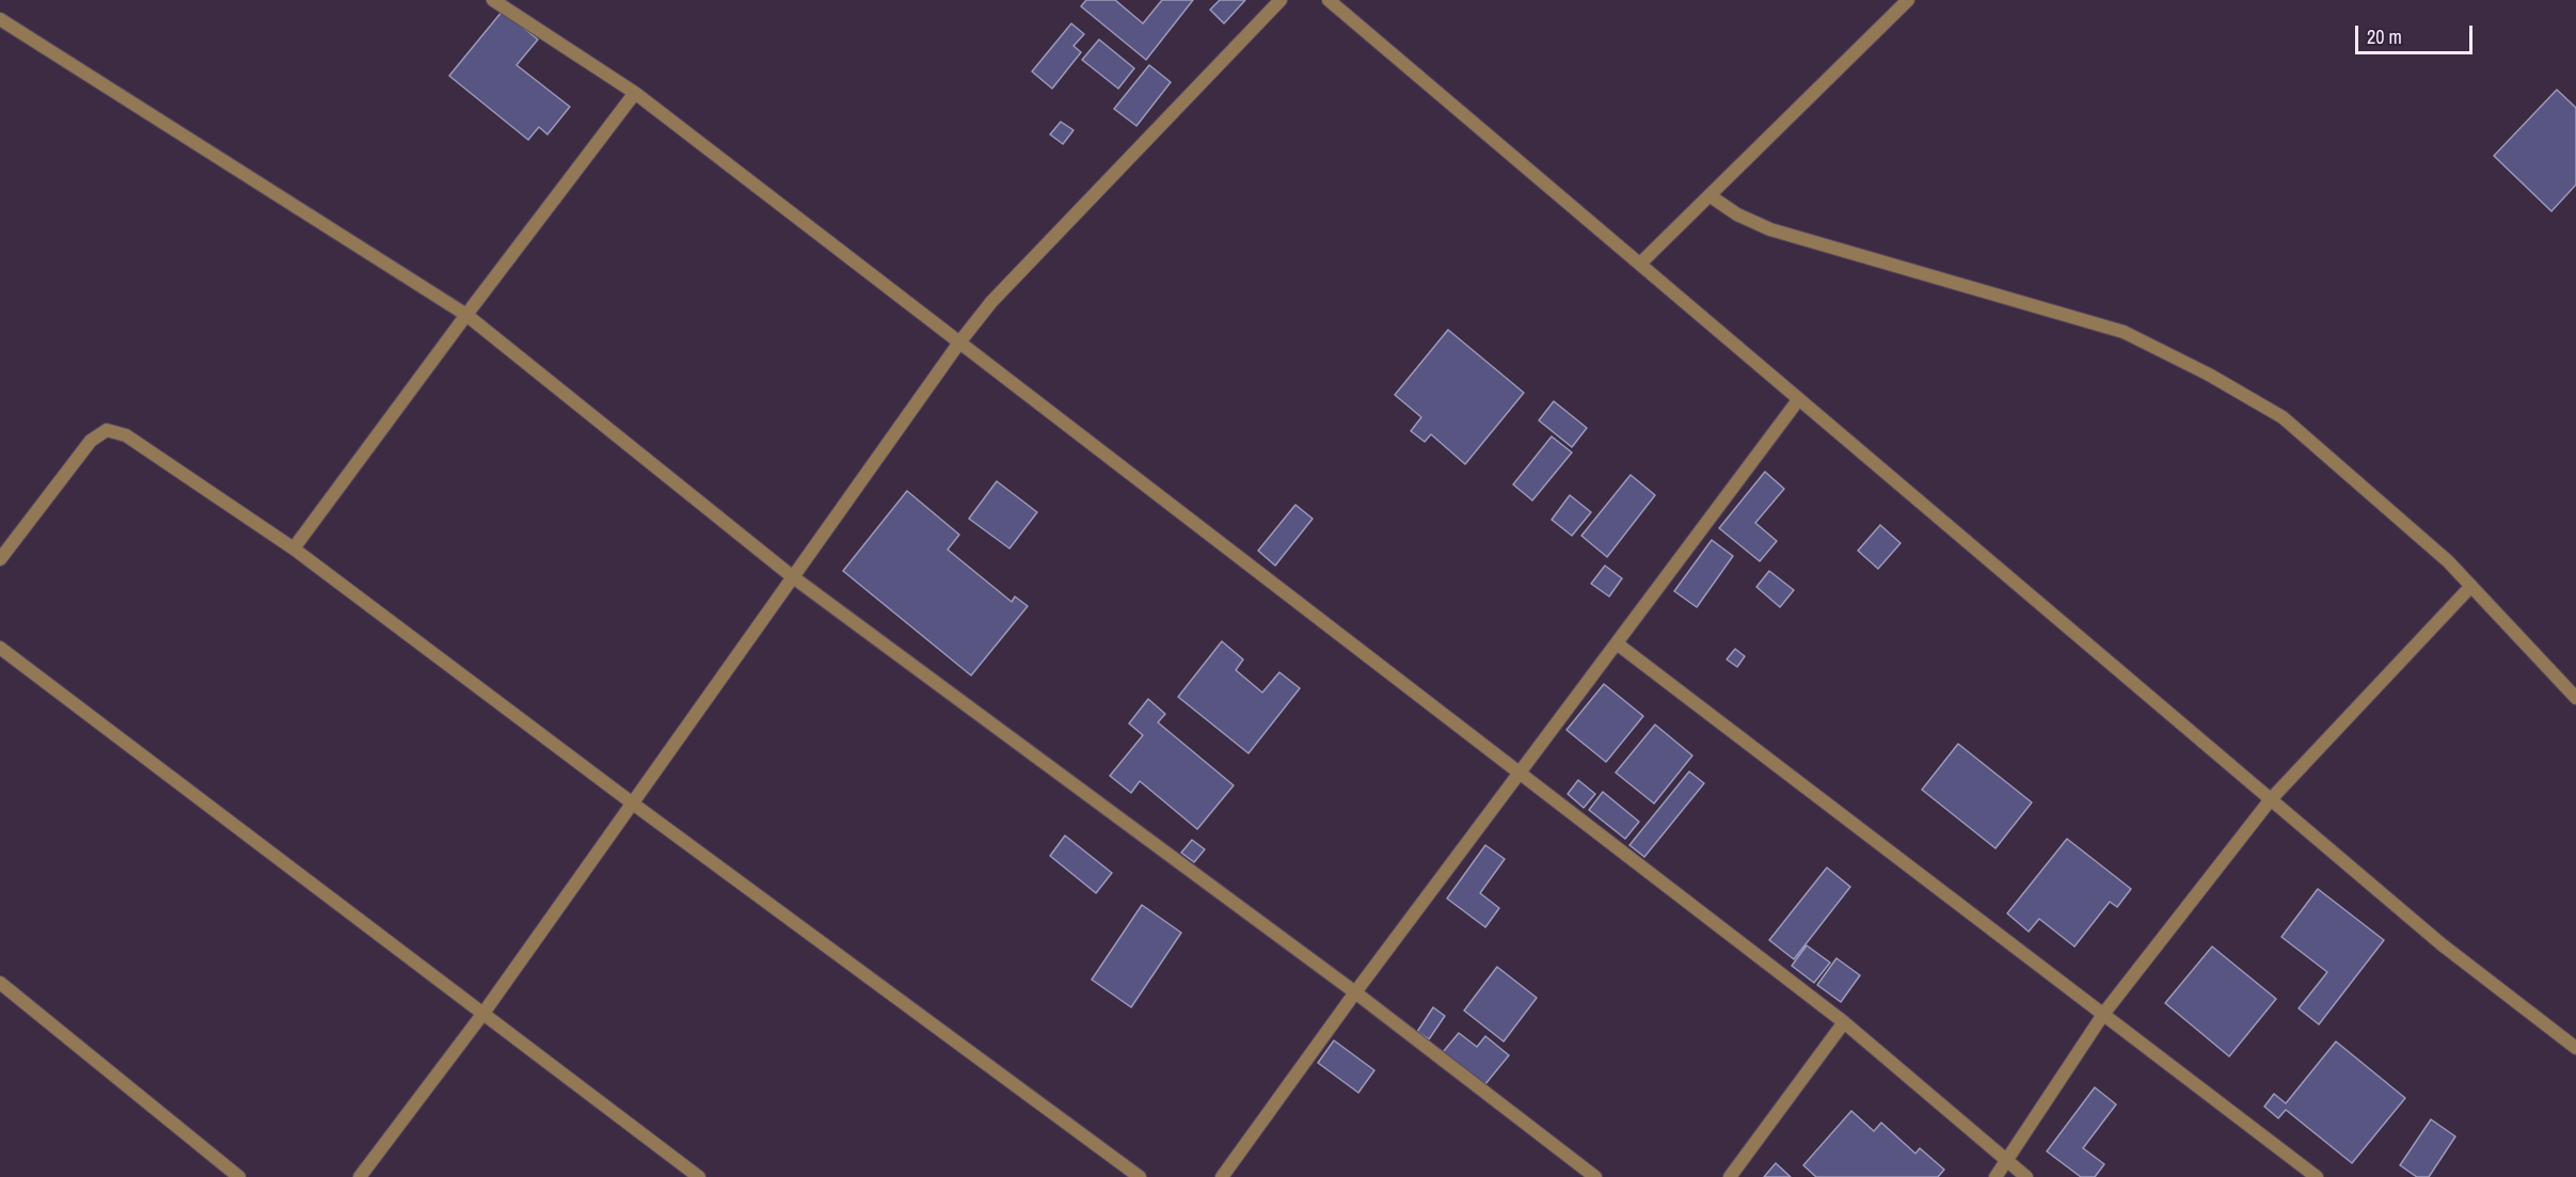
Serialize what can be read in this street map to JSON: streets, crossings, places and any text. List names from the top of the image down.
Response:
{
  "scale_bar": "20 m"
}
